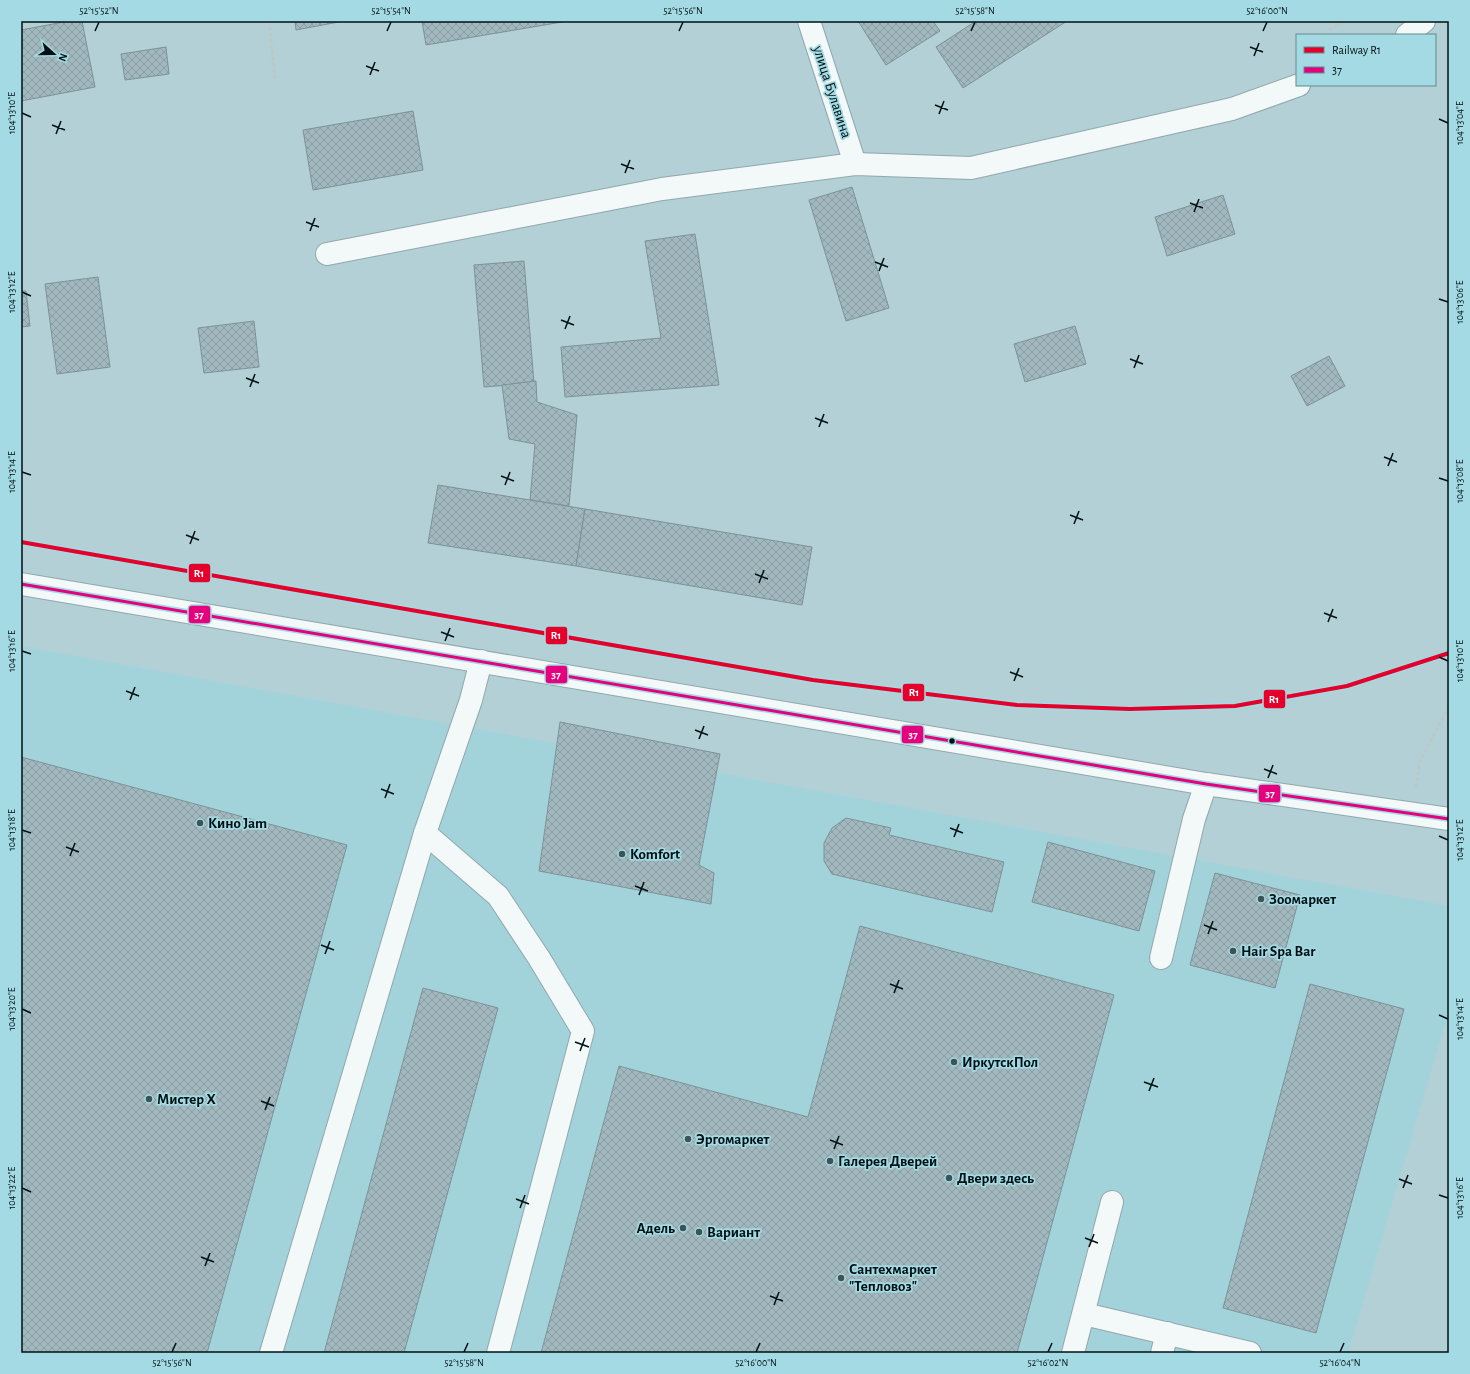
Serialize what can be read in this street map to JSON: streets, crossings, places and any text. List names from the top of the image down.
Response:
{
  "streets": {
    "main road": ["улица Булавина"]
  },
  "places": [
    "Кино Jam",
    "Komfort",
    "Зоомаркет",
    "Hair Spa Bar",
    "ИркутскПол",
    "Мистер Х",
    "Эргомаркет",
    "Галерея Дверей",
    "Двери здесь",
    "Адель",
    "Вариант",
    "Сантехмаркет \"Тепловоз\""
  ],
  "lines": ["rail line R1", "transit line 37"],
  "legend": ["Railway R1", "37"],
  "north": "right",
  "coordinates": [
    "52°15'52\"N",
    "52°15'54\"N",
    "52°15'56\"N",
    "52°15'58\"N",
    "52°16'00\"N",
    "104°13'10\"E",
    "104°13'04\"E",
    "104°13'12\"E",
    "104°13'06\"E",
    "104°13'14\"E",
    "104°13'08\"E",
    "104°13'16\"E",
    "104°13'18\"E",
    "104°13'20\"E",
    "104°13'22\"E",
    "52°16'02\"N",
    "52°16'04\"N"
  ]
}
